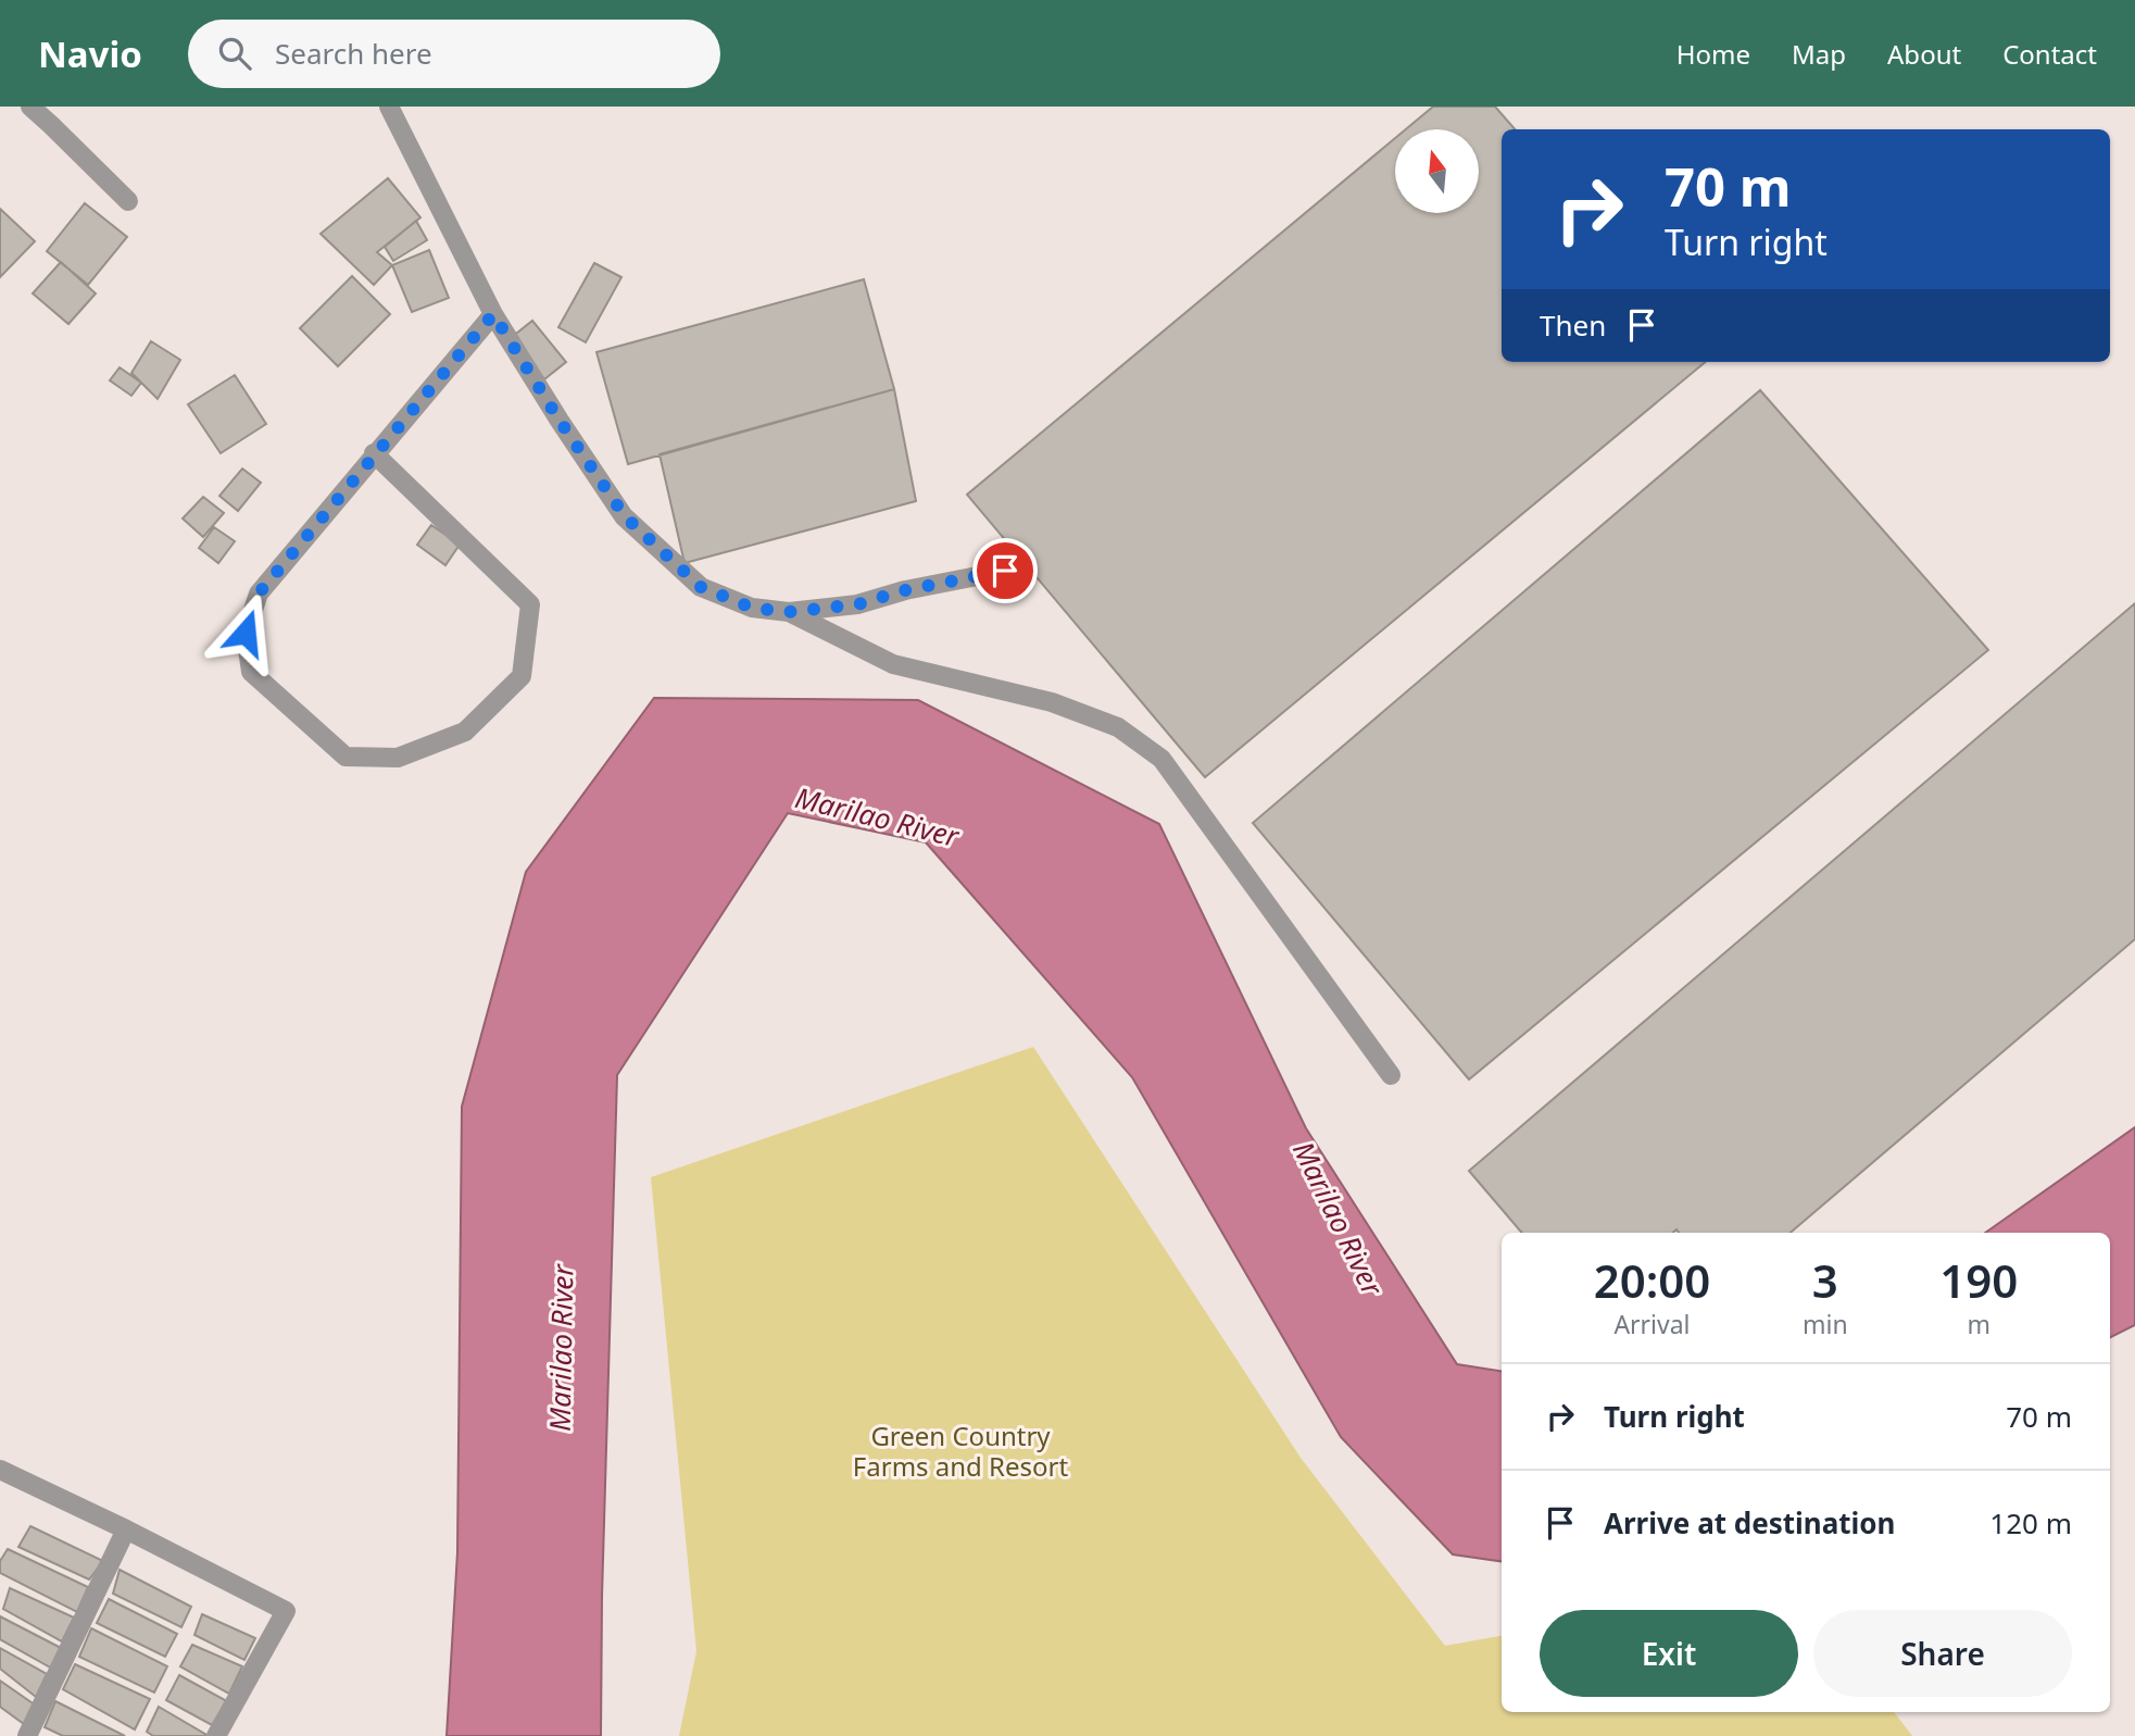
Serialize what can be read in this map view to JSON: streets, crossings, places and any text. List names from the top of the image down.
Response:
{
  "water": ["Marilao River"],
  "parks": ["Green Country Farms and Resort"],
  "north": "top",
  "page": {
    "header": "Navio",
    "search": "Search here",
    "nav": [
      "Home",
      "Map",
      "About",
      "Contact"
    ],
    "turn": ["70 m", "Turn right"],
    "then": "Then",
    "eta": [
      "20:00",
      "Arrival",
      "3",
      "min",
      "190",
      "m"
    ],
    "list": [
      {
        "name": "Turn right",
        "value": "70 m"
      },
      {
        "name": "Arrive at destination",
        "value": "120 m"
      }
    ],
    "buttons": ["Exit", "Share"]
  }
}
